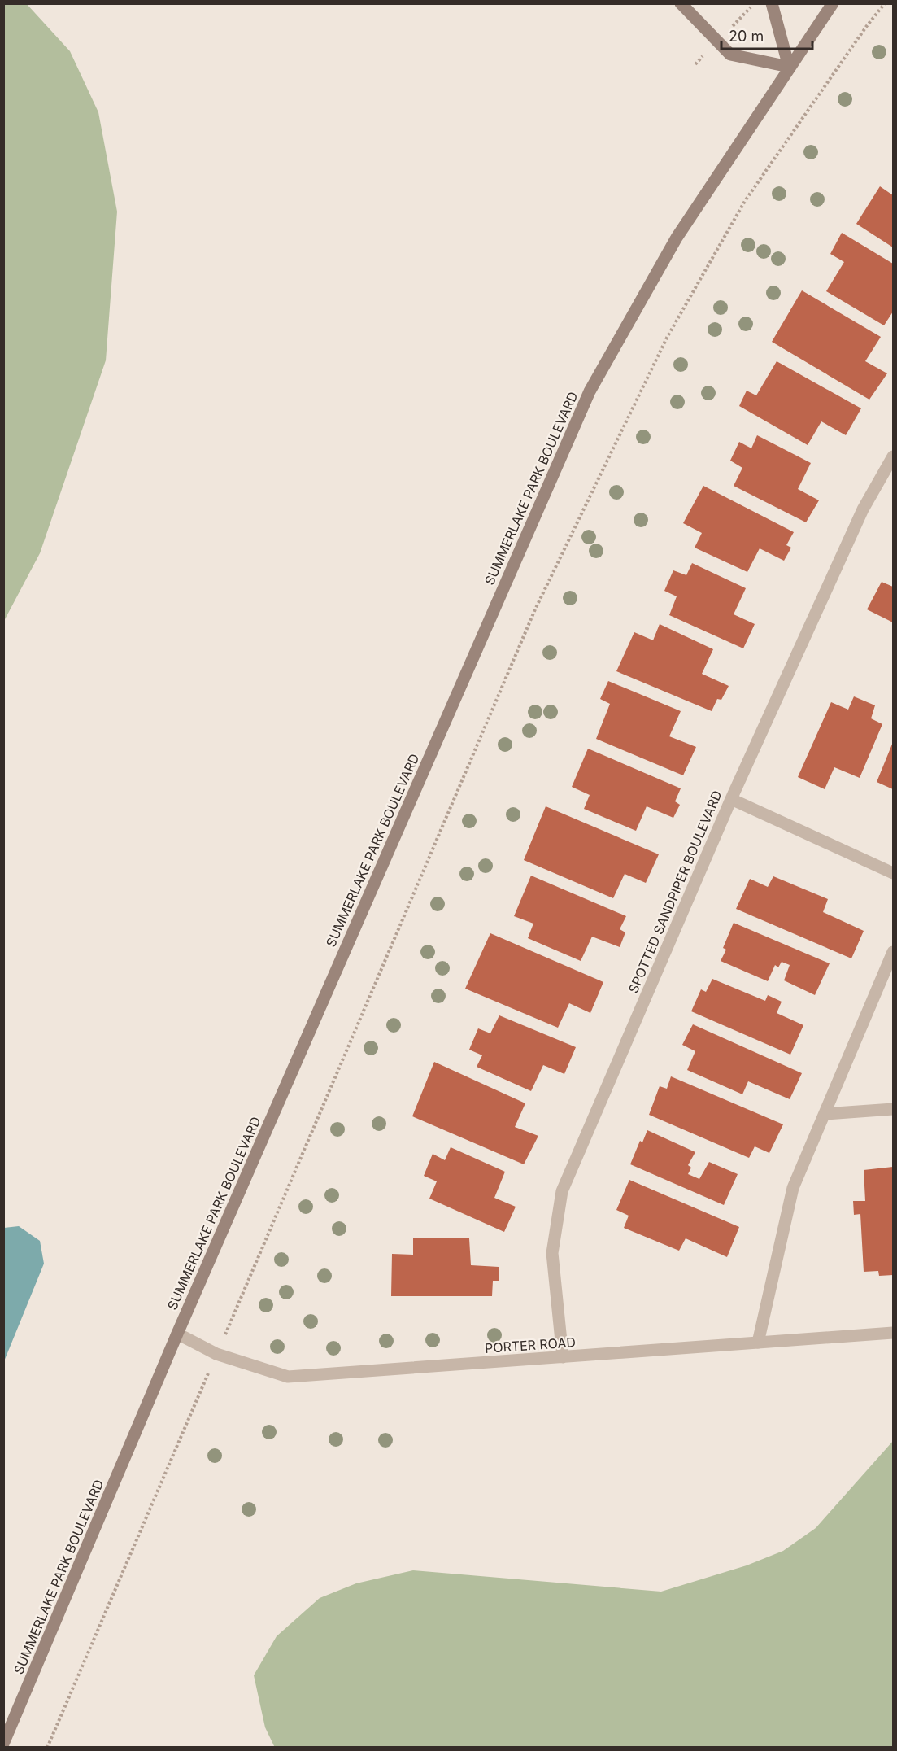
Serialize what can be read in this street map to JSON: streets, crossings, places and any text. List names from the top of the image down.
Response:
{
  "streets": {
    "main road": ["SUMMERLAKE PARK BOULEVARD"],
    "street": ["SPOTTED SANDPIPER BOULEVARD", "PORTER ROAD"]
  },
  "crossings": [
    ["SUMMERLAKE PARK BOULEVARD", "PORTER ROAD"],
    ["SPOTTED SANDPIPER BOULEVARD", "PORTER ROAD"]
  ],
  "scale_bar": "20 m"
}
